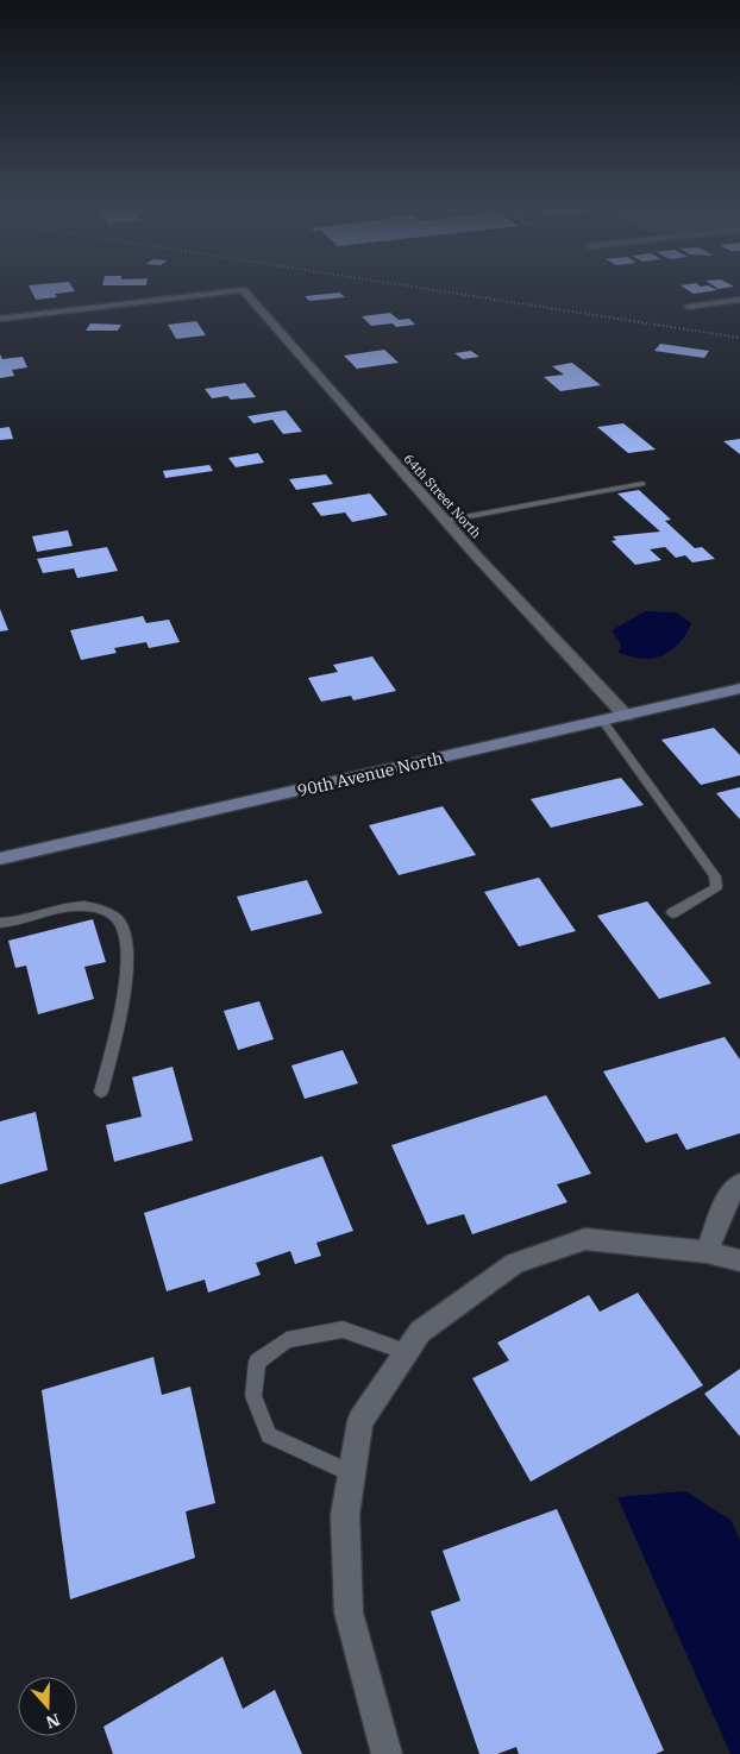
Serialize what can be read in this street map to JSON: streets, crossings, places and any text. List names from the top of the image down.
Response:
{
  "streets": {
    "street": ["64th Street North", "90th Avenue North"]
  },
  "crossings": [
    ["64th Street North", "90th Avenue North"]
  ],
  "north": "bottom"
}
